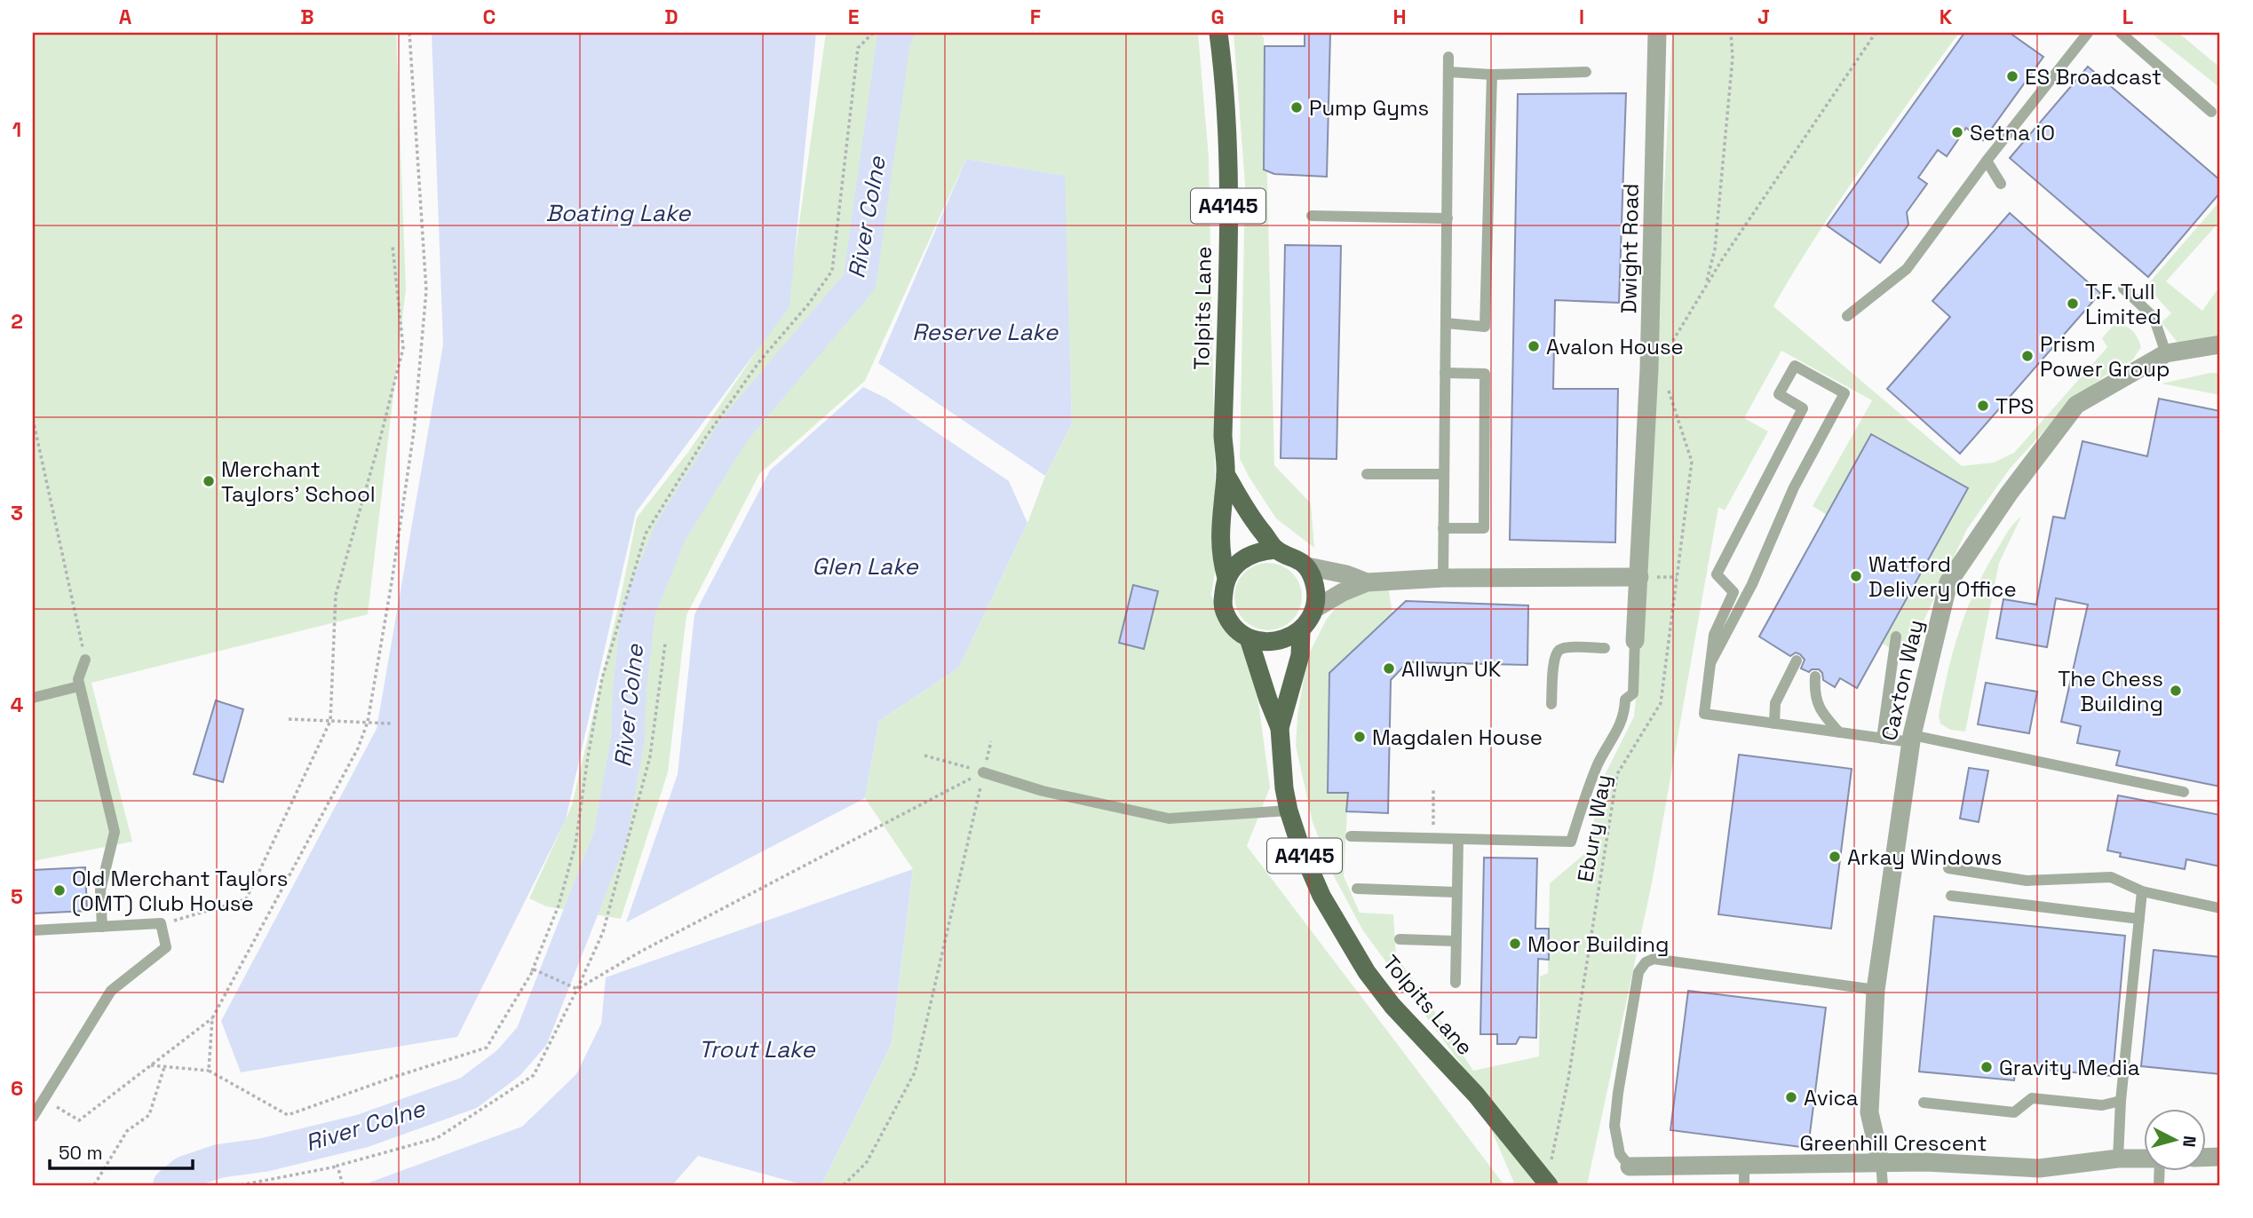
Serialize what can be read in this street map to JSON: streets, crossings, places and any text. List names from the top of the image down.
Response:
{
  "streets": {
    "main road": ["A4145", "Tolpits Lane"],
    "street": ["Dwight Road", "Caxton Way", "Greenhill Crescent"],
    "path": ["Ebury Way"]
  },
  "crossings": [
    ["Caxton Way", "Greenhill Crescent"]
  ],
  "water": [
    "Boating Lake",
    "River Colne",
    "Reserve Lake",
    "Glen Lake",
    "Trout Lake"
  ],
  "places": [
    "ES Broadcast",
    "Pump Gyms",
    "Setna iO",
    "T.F. Tull Limited",
    "Avalon House",
    "Prism Power Group",
    "TPS",
    "Merchant Taylors' School",
    "Watford Delivery Office",
    "Allwyn UK",
    "The Chess Building",
    "Magdalen House",
    "Arkay Windows",
    "Old Merchant Taylors (OMT) Club House",
    "Moor Building",
    "Gravity Media",
    "Avica"
  ],
  "scale_bar": "50 m",
  "north": "right",
  "grid": {
    "columns": [
      "A",
      "B",
      "C",
      "D",
      "E",
      "F",
      "G",
      "H",
      "I",
      "J",
      "K",
      "L"
    ],
    "rows": [
      "1",
      "2",
      "3",
      "4",
      "5",
      "6"
    ]
  }
}
